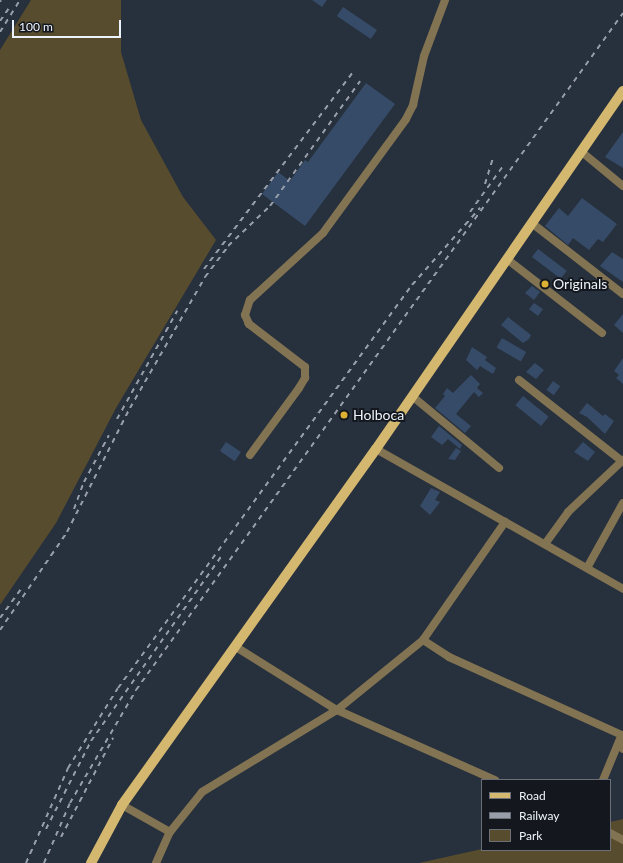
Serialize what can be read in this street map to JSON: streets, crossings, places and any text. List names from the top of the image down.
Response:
{
  "places": ["Originals", "Holboca"],
  "legend": ["Road", "Railway", "Park"],
  "scale_bar": "100 m"
}
